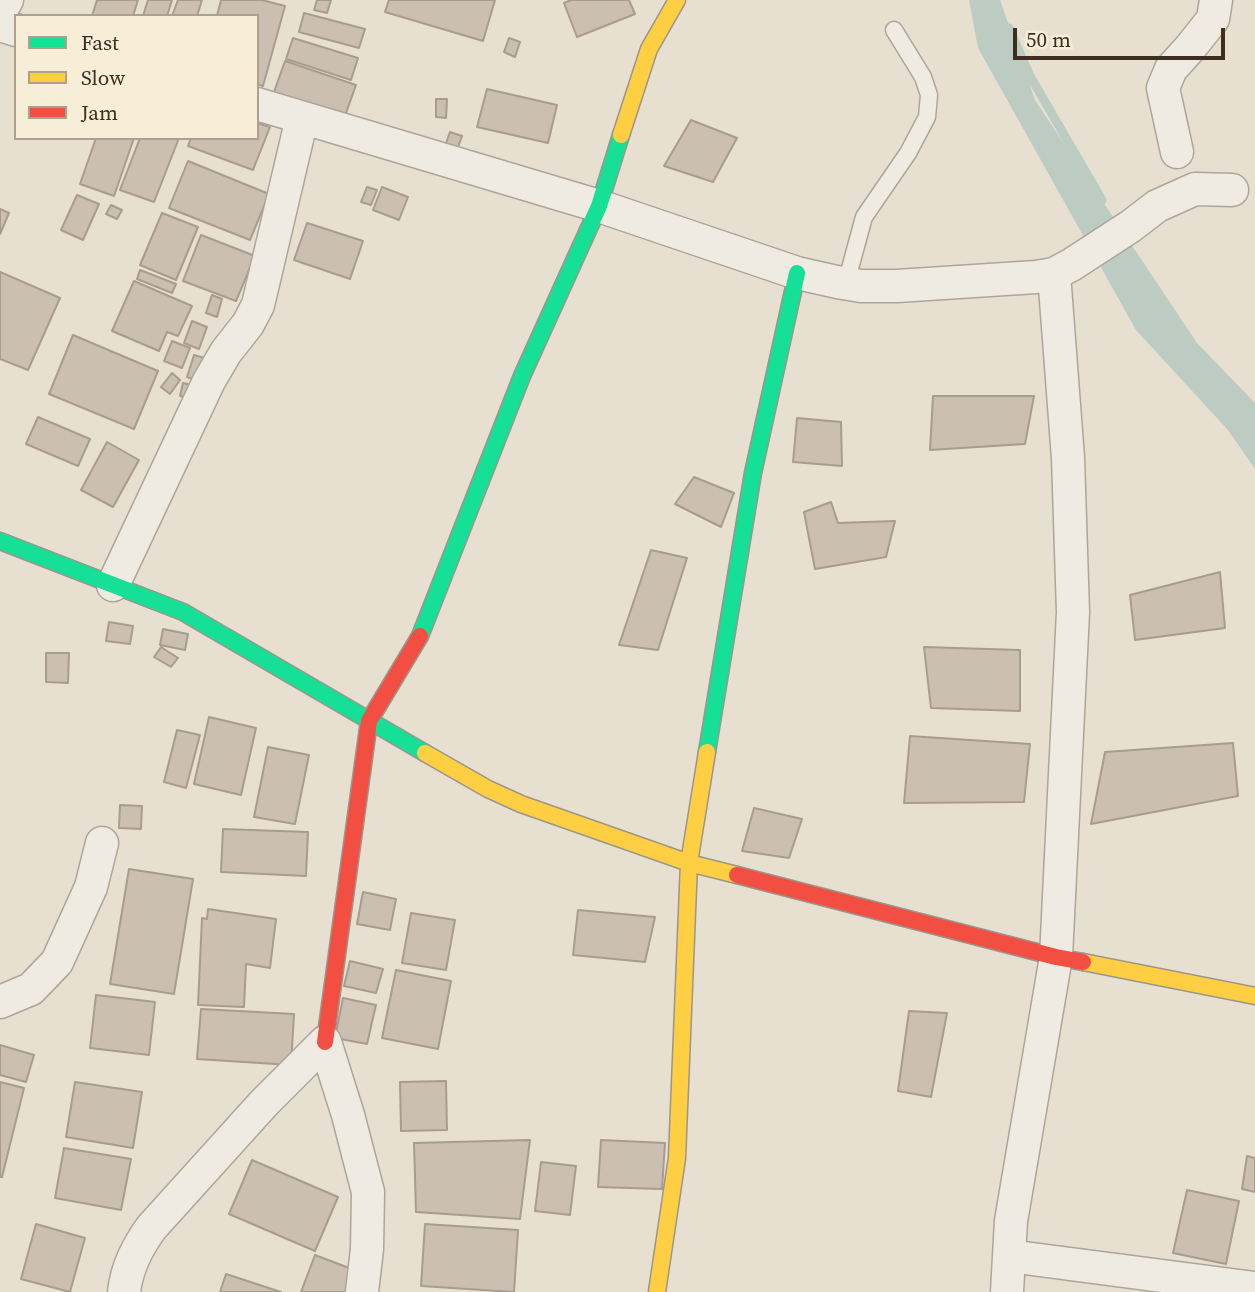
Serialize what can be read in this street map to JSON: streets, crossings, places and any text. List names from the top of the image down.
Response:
{
  "legend": ["Fast", "Slow", "Jam"],
  "scale_bar": "50 m"
}
